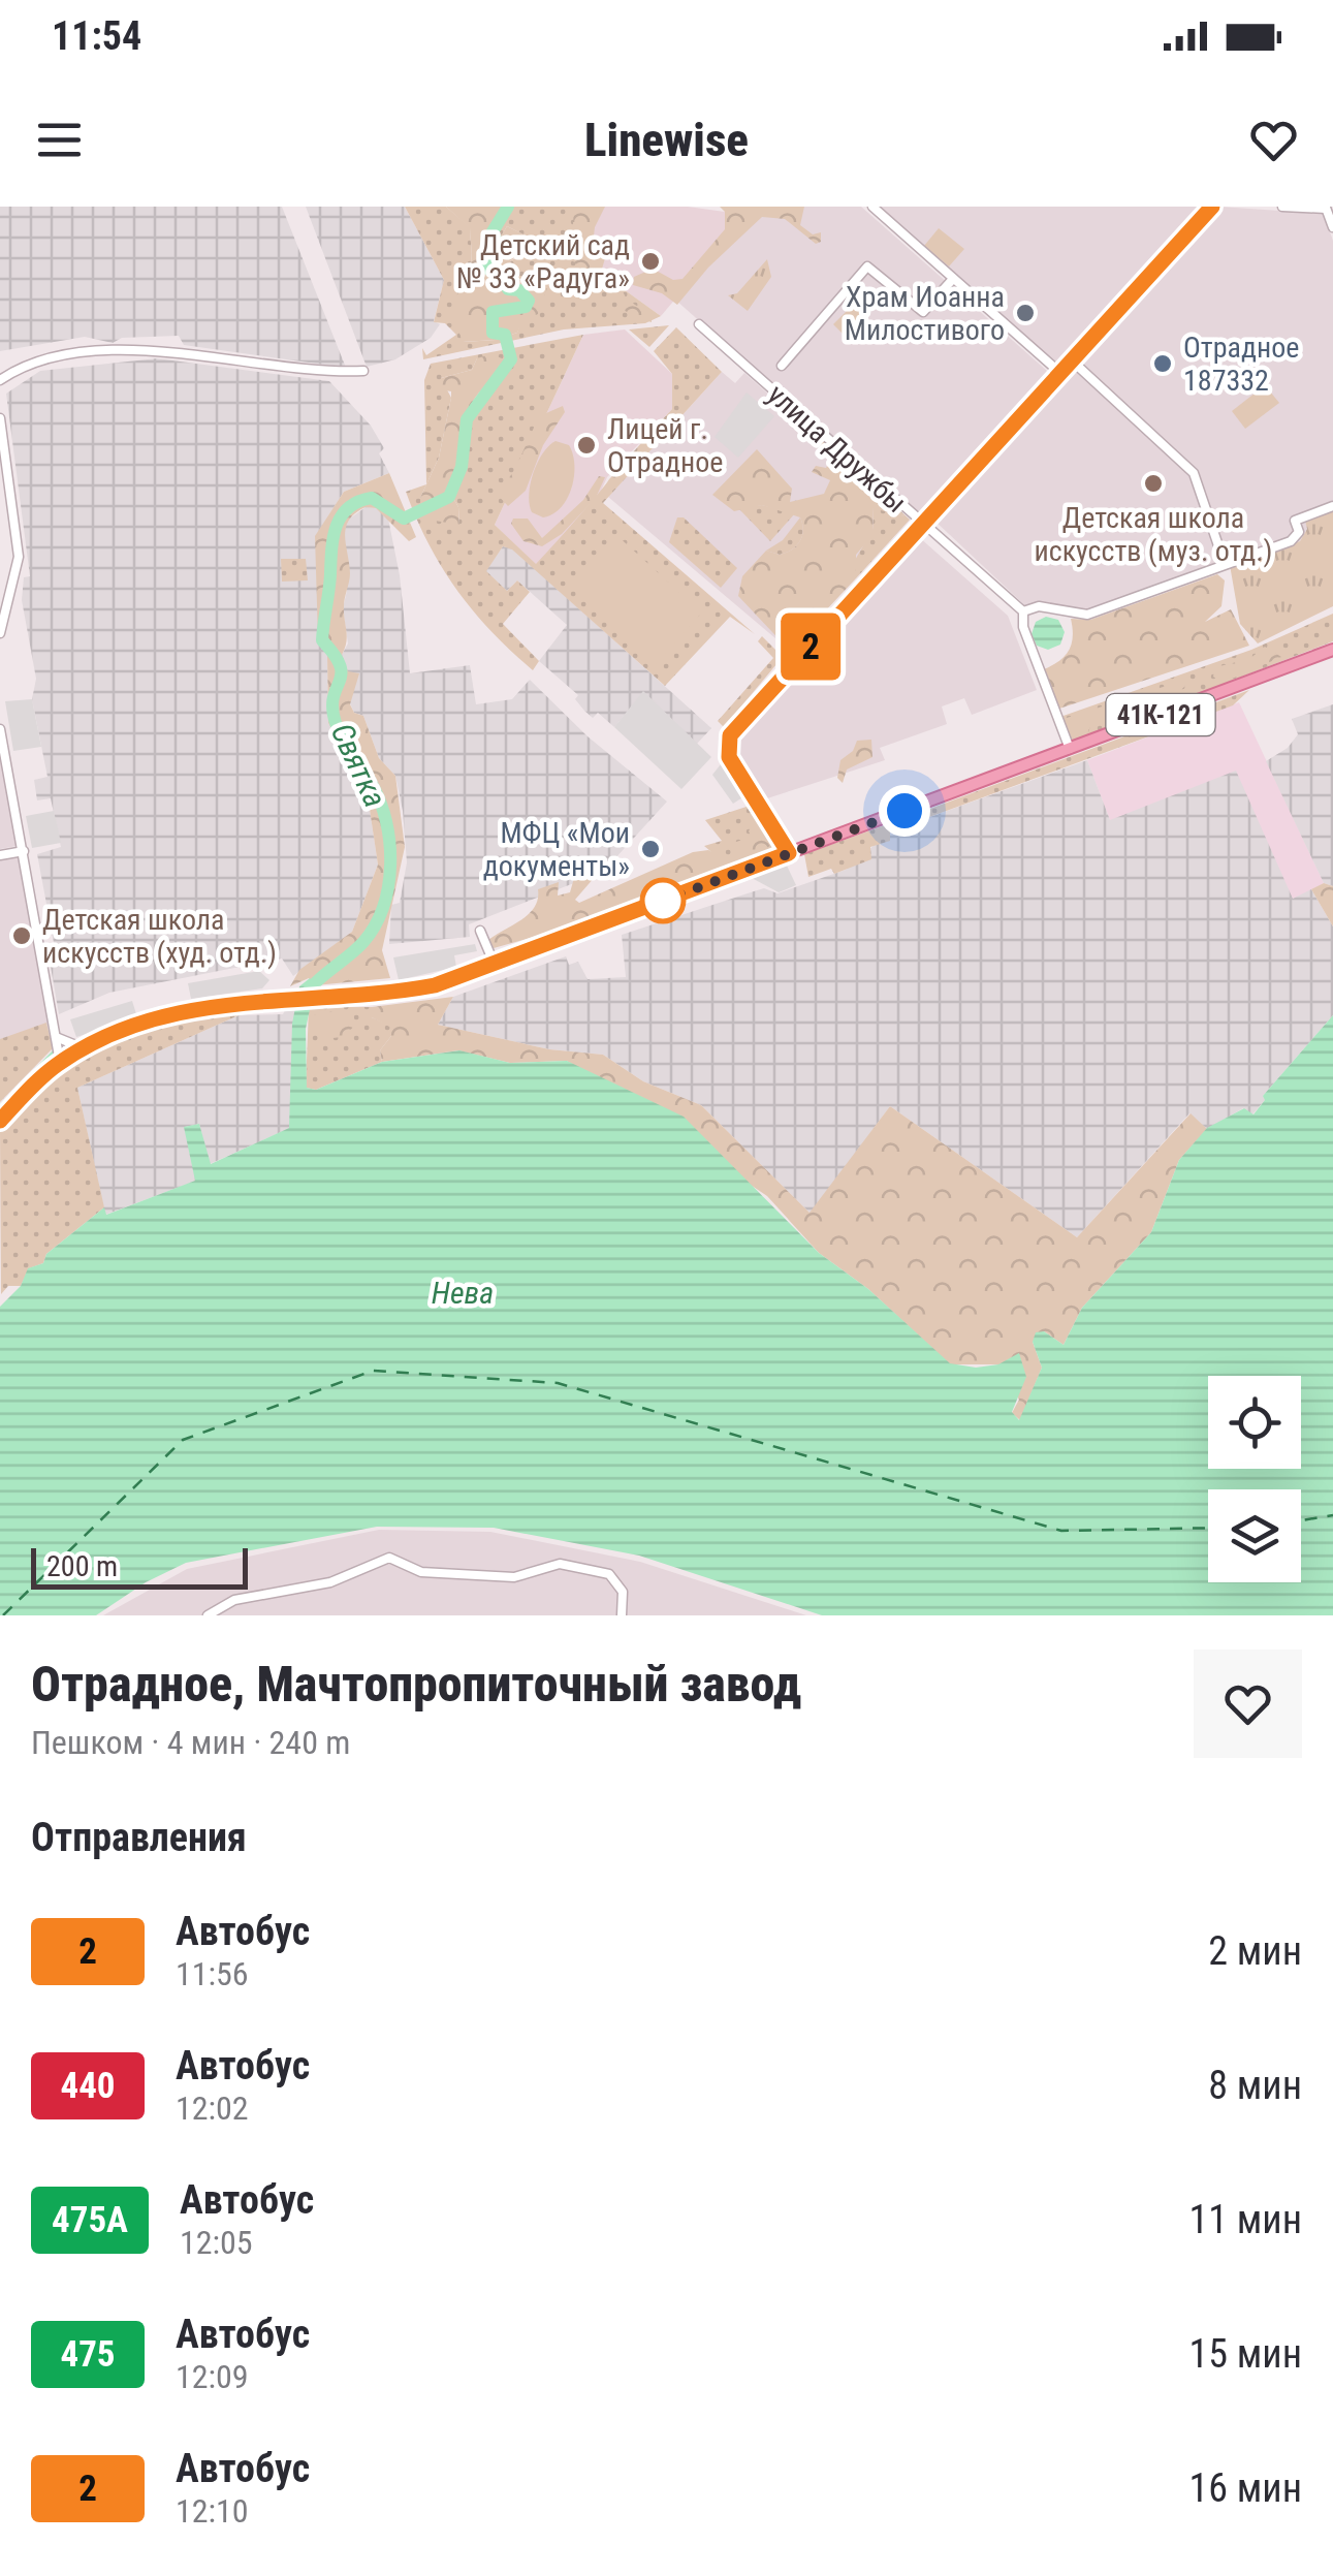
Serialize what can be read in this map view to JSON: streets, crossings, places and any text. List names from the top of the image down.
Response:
{
  "streets": {
    "main road": ["41К-121"],
    "street": ["улица Дружбы"]
  },
  "water": ["Святка", "Нева"],
  "places": [
    "Детский сад № 33 «Радуга»",
    "Храм Иоанна Милостивого",
    "Отрадное 187332",
    "Лицей г. Отрадное",
    "Детская школа искусств (муз. отд.)",
    "МФЦ «Мои документы»",
    "Детская школа искусств (худ. отд.)"
  ],
  "lines": ["bus line 2"],
  "scale_bar": "200 m",
  "page": {
    "status": "11:54",
    "header": "Linewise",
    "on_map": "2",
    "scale": "200 m",
    "heading": [
      ["Отрадное, Мачтопропиточный завод", "Пешком · 4 мин · 240 m"],
      "Отправления"
    ],
    "list": [
      {
        "mark": "2",
        "name": "Автобус",
        "note": "11:56",
        "value": "2 мин"
      },
      {
        "mark": "440",
        "name": "Автобус",
        "note": "12:02",
        "value": "8 мин"
      },
      {
        "mark": "475А",
        "name": "Автобус",
        "note": "12:05",
        "value": "11 мин"
      },
      {
        "mark": "475",
        "name": "Автобус",
        "note": "12:09",
        "value": "15 мин"
      },
      {
        "mark": "2",
        "name": "Автобус",
        "note": "12:10",
        "value": "16 мин"
      }
    ]
  }
}
